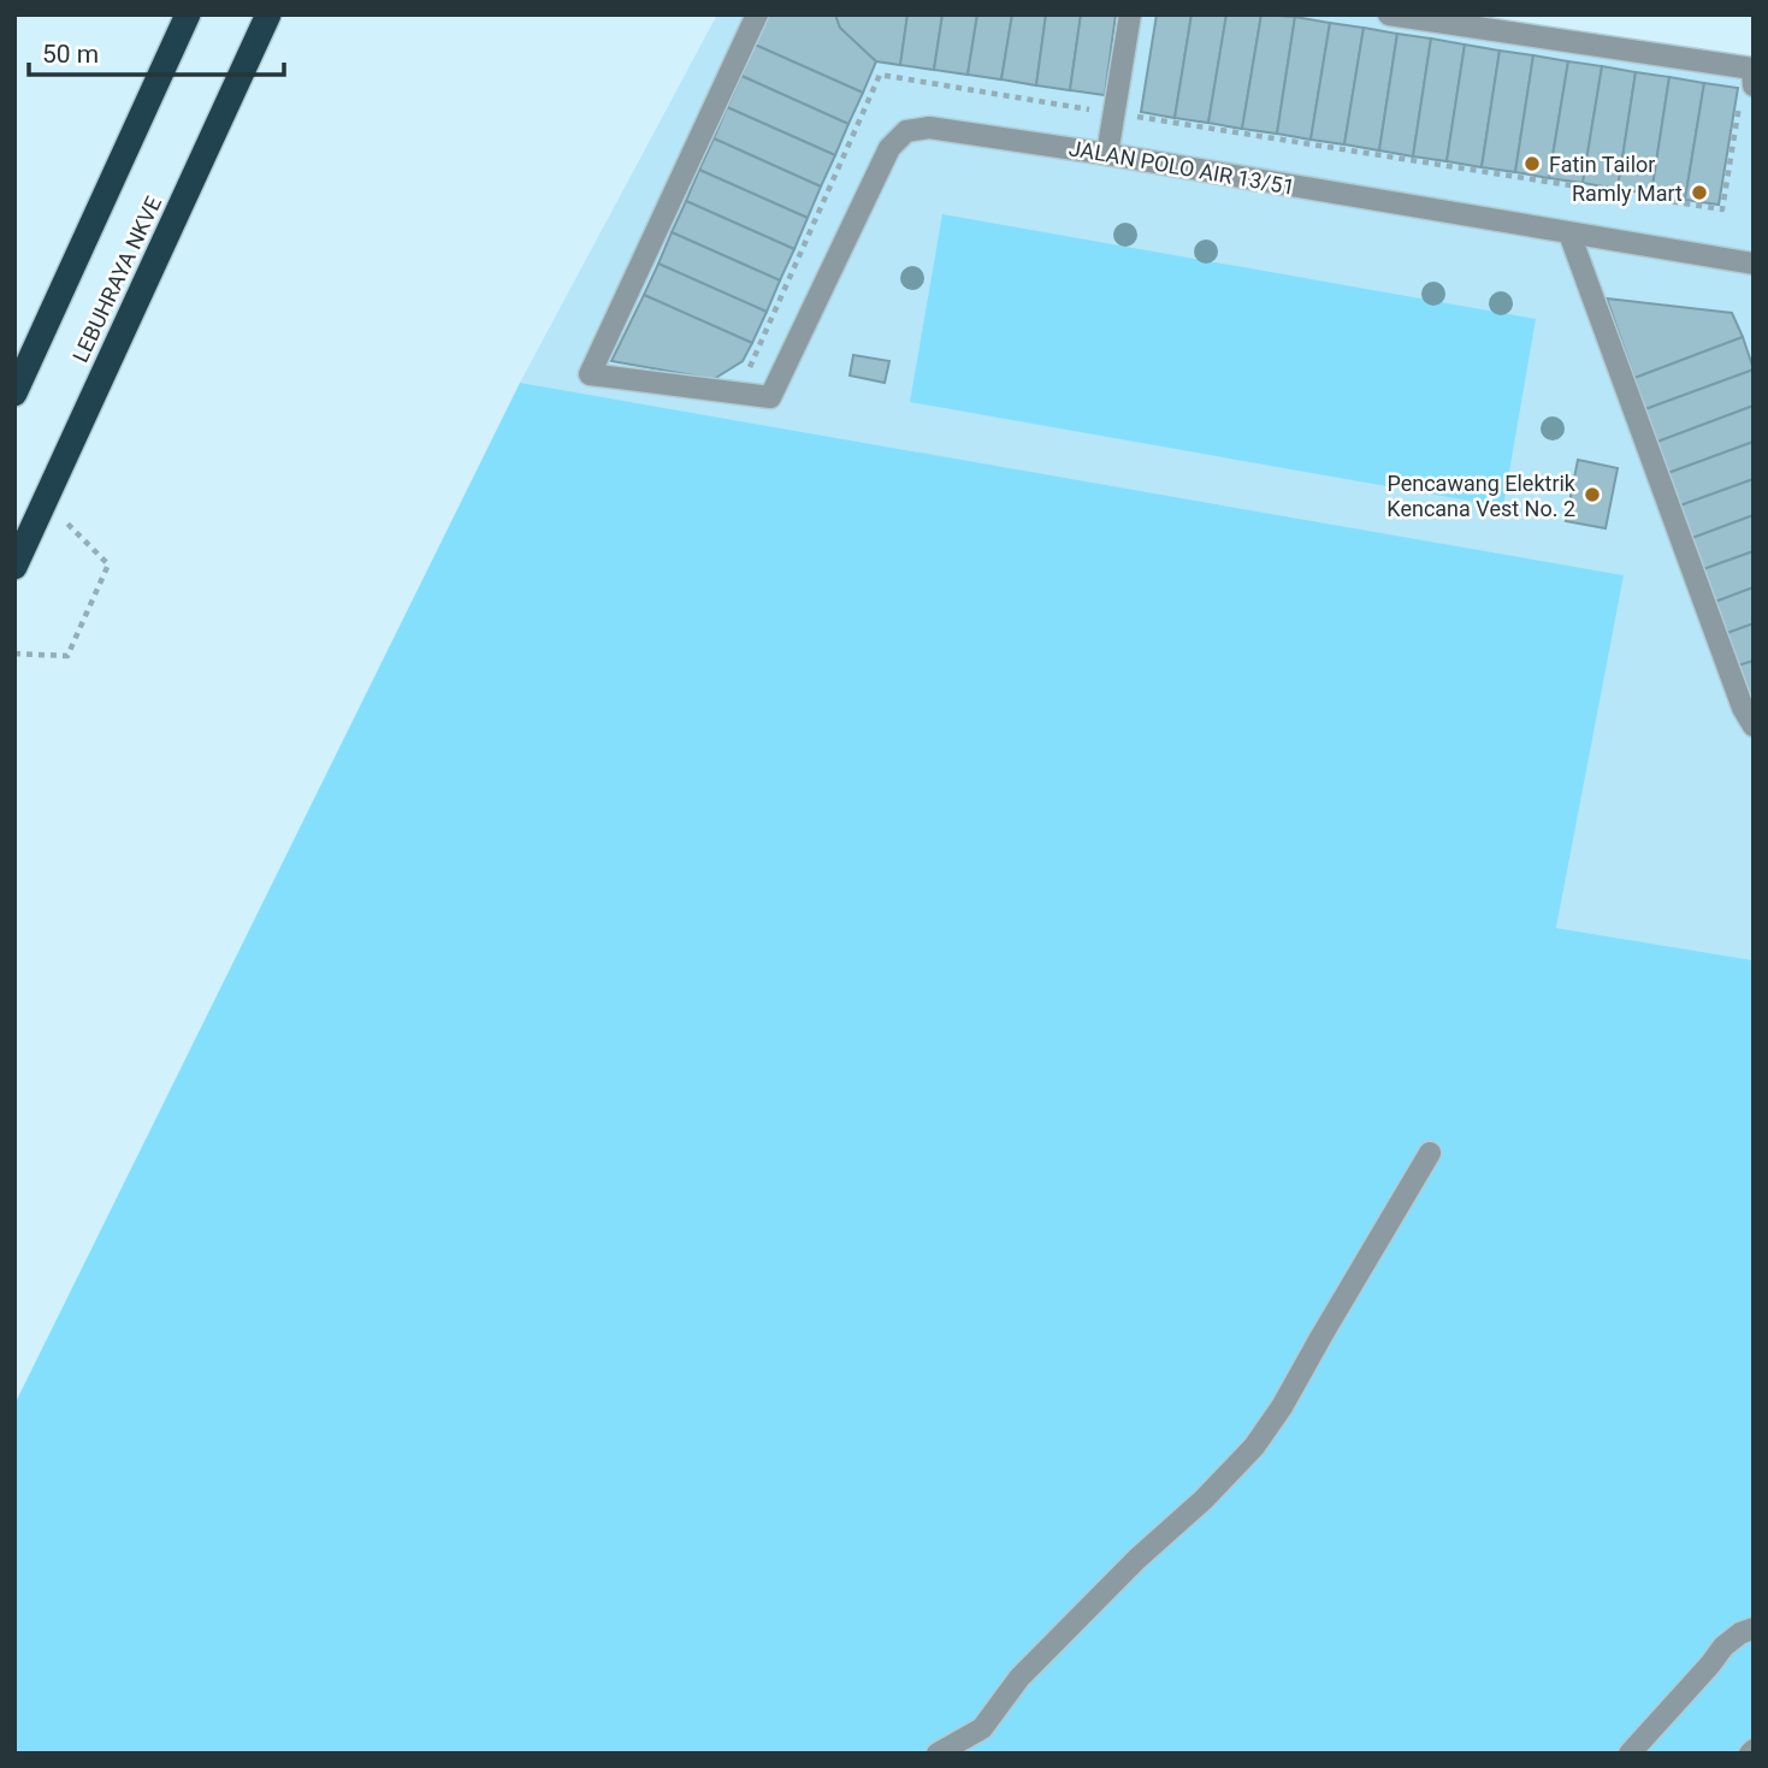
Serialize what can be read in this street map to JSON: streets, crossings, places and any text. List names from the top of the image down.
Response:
{
  "streets": {
    "highway": ["LEBUHRAYA NKVE"],
    "street": ["JALAN POLO AIR 13/51"]
  },
  "places": ["Fatin Tailor", "Ramly Mart", "Pencawang Elektrik Kencana Vest No. 2"],
  "scale_bar": "50 m"
}
